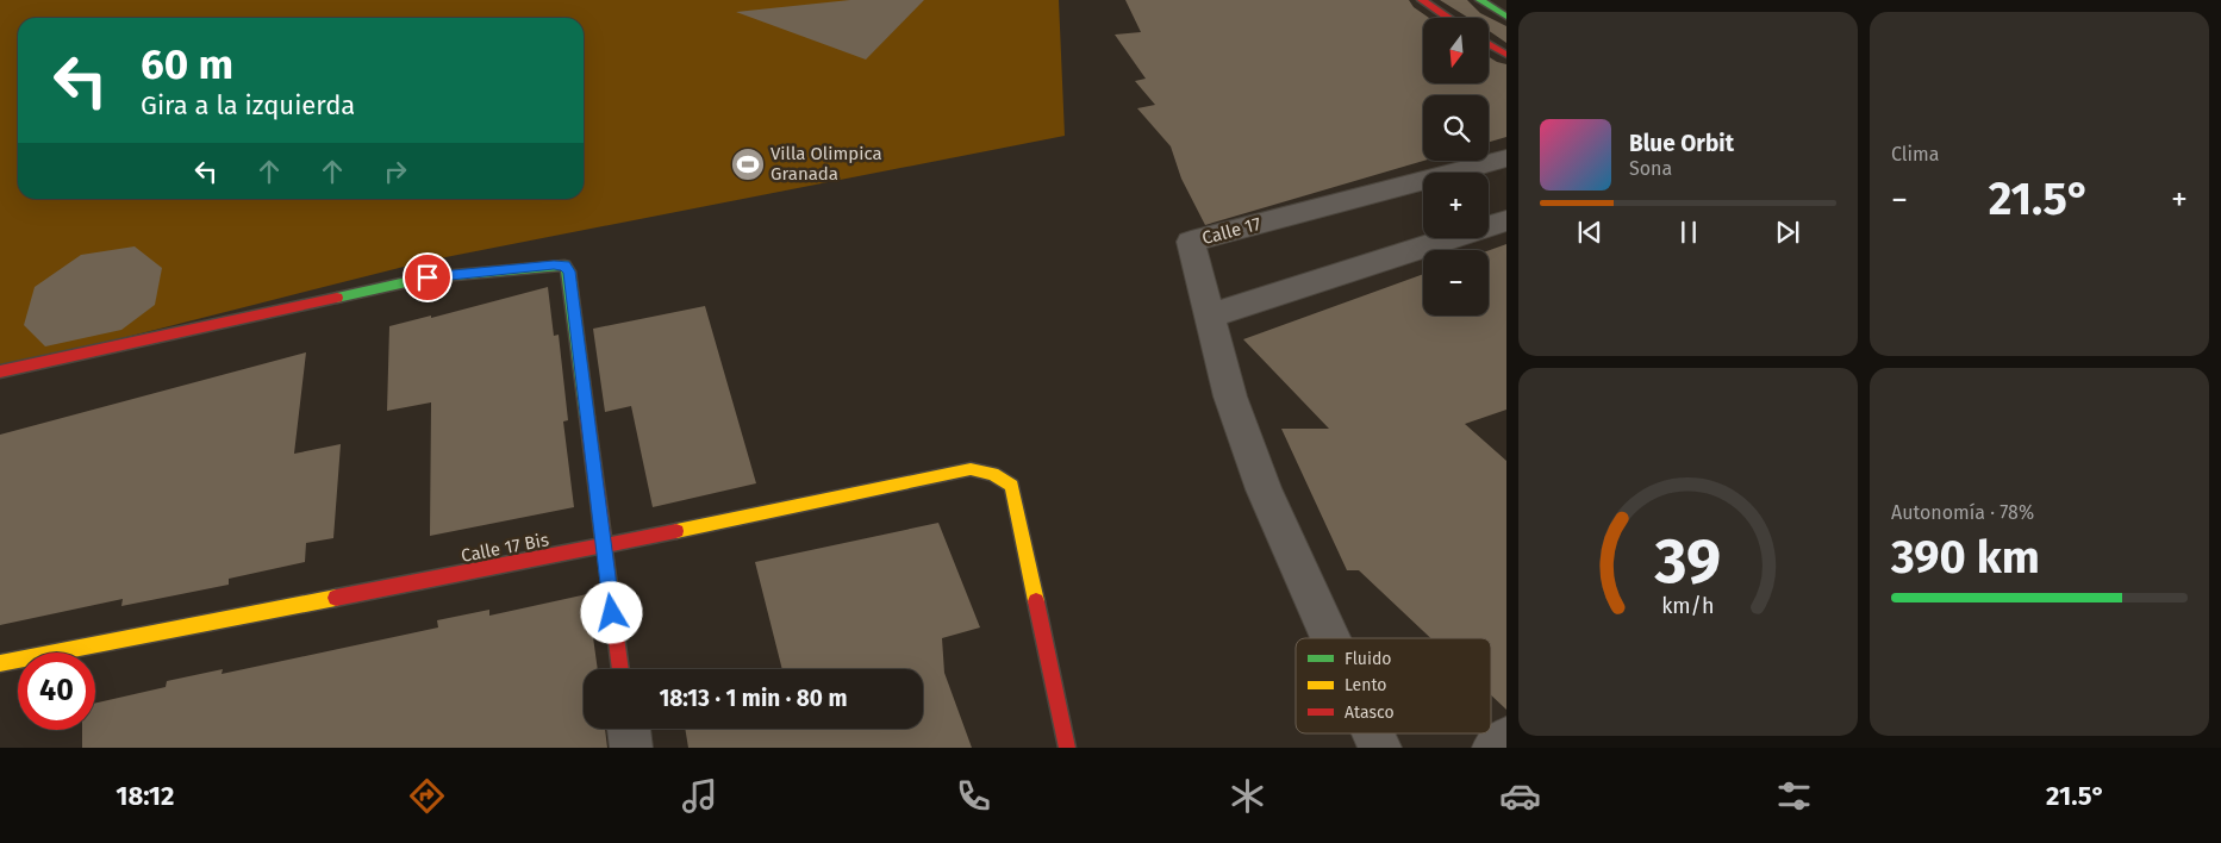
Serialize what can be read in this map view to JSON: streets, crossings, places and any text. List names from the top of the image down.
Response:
{
  "streets": {
    "street": ["Calle 17", "Calle 17 Bis"]
  },
  "places": {
    "sports": ["Villa Olimpica Granada"]
  },
  "legend": ["Fluido", "Lento", "Atasco"],
  "north": "bottom",
  "page": {
    "tile": [
      "Clima",
      ["Autonomía · 78%", "390 km"]
    ],
    "map_buttons": ["+", "−"],
    "turn": ["60 m", "Gira a la izquierda"],
    "song": ["Blue Orbit", "Sona"],
    "heat": ["−", "21.5°", "+"],
    "limit": "40",
    "trip": "18:13 · 1 min · 80 m",
    "tabs": ["18:12", "21.5°"],
    "gauge": ["39", "km/h"]
  }
}
